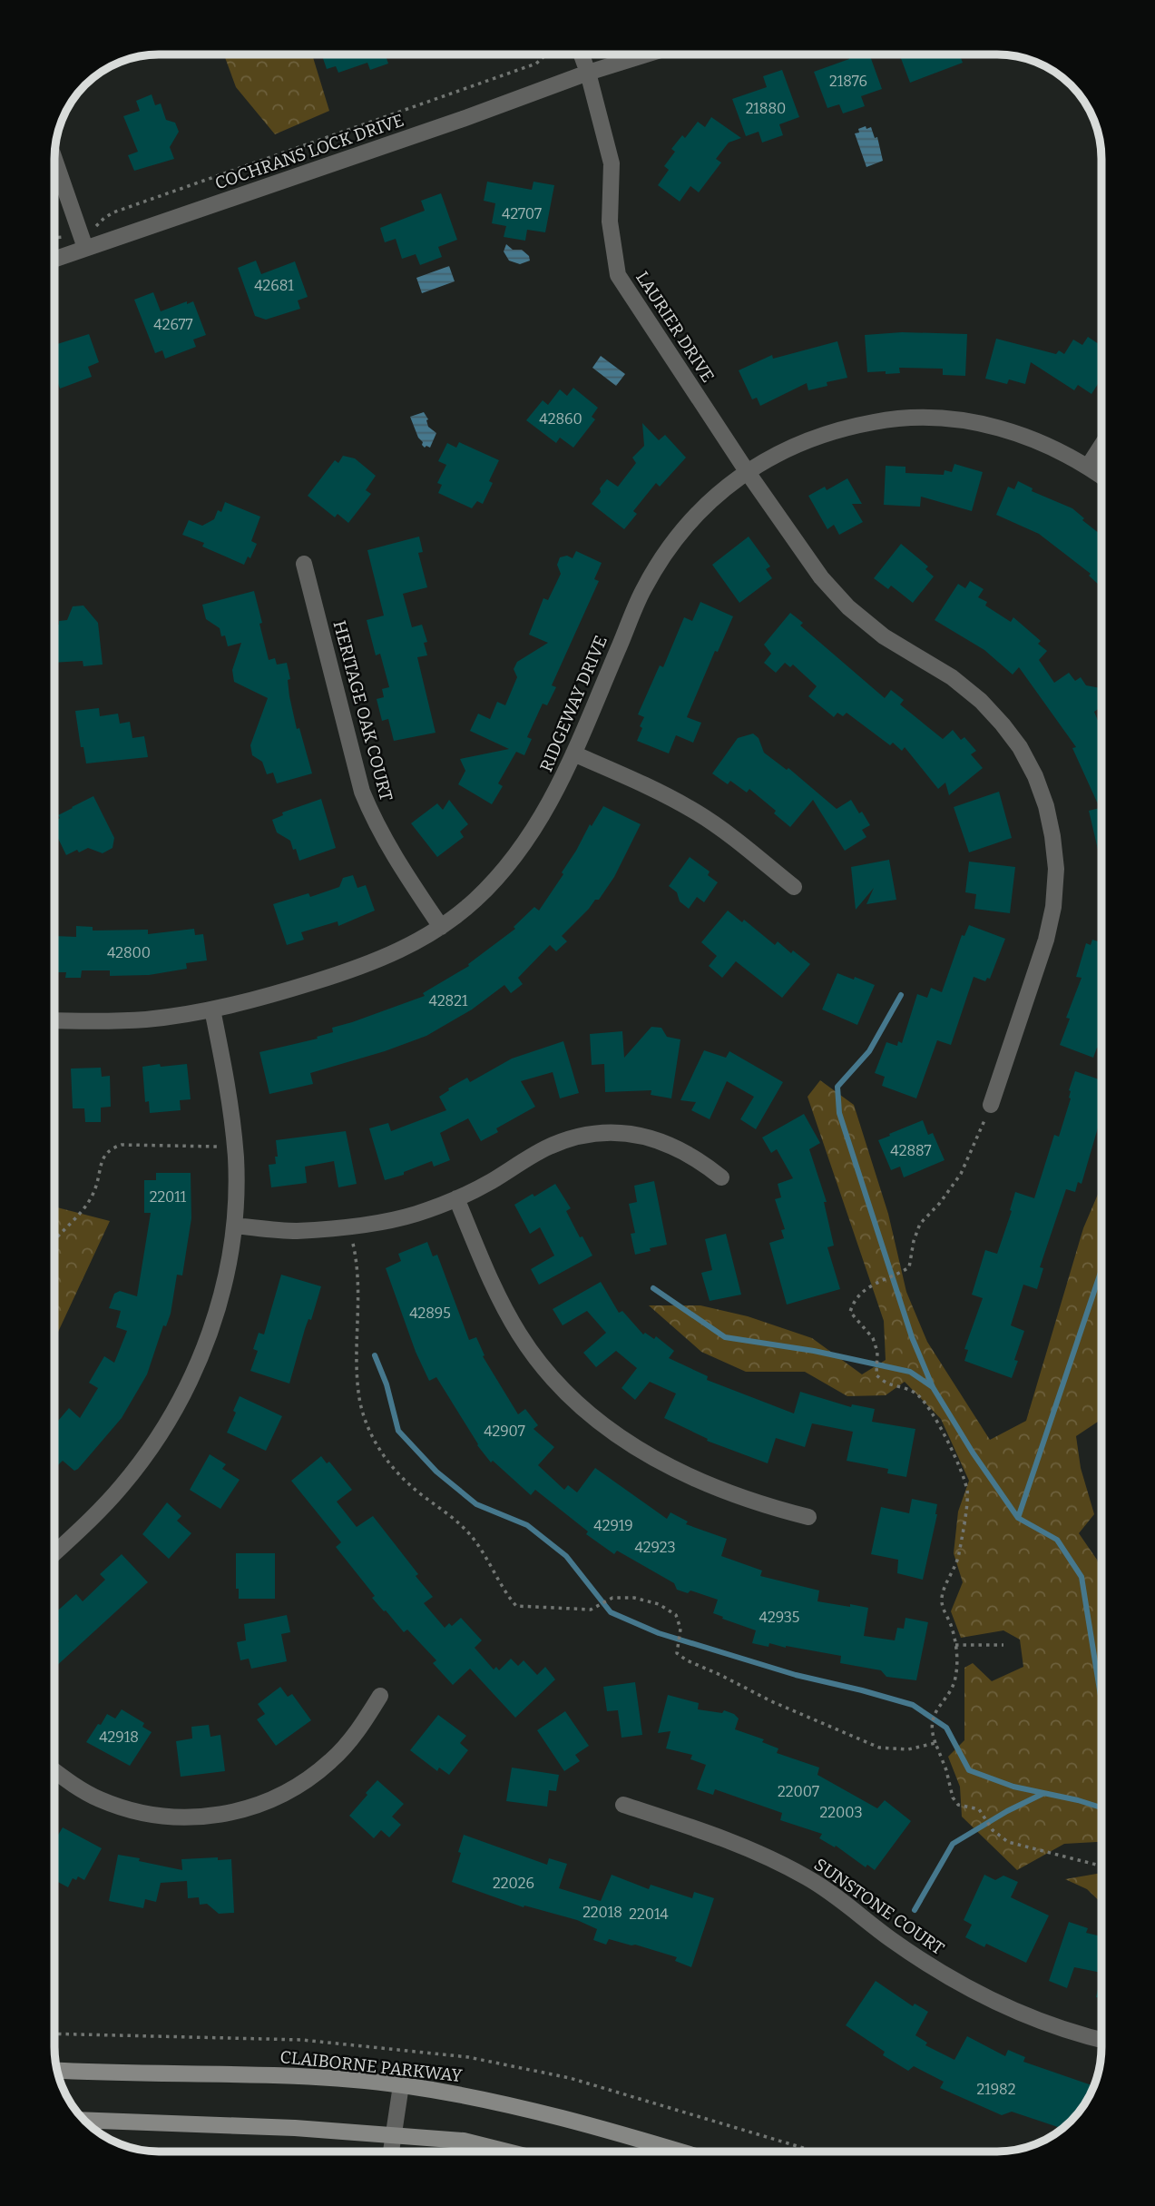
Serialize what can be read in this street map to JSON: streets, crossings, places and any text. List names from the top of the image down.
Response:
{
  "streets": {
    "main road": ["CLAIBORNE PARKWAY"],
    "street": [
      "COCHRANS LOCK DRIVE",
      "LAURIER DRIVE",
      "RIDGEWAY DRIVE",
      "HERITAGE OAK COURT",
      "SUNSTONE COURT"
    ]
  },
  "crossings": [
    ["COCHRANS LOCK DRIVE", "LAURIER DRIVE"],
    ["LAURIER DRIVE", "RIDGEWAY DRIVE"],
    ["RIDGEWAY DRIVE", "HERITAGE OAK COURT"]
  ],
  "house_numbers": [
    "21876",
    "21880",
    "42707",
    "42681",
    "42677",
    "42860",
    "42800",
    "42821",
    "42887",
    "22011",
    "42895",
    "42907",
    "42919",
    "42923",
    "42935",
    "42918",
    "22007",
    "22003",
    "22026",
    "22018",
    "22014",
    "21982"
  ]
}
